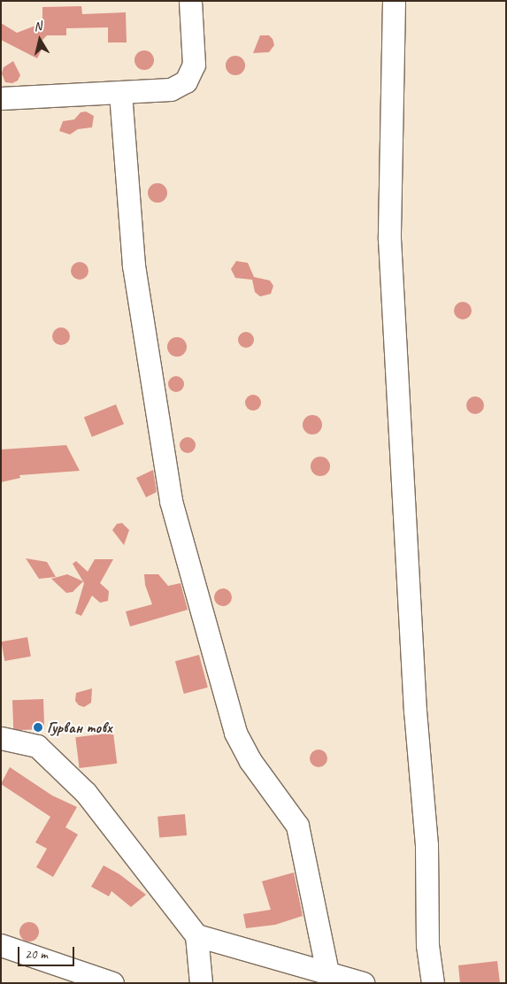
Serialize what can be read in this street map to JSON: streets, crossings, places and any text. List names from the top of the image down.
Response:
{
  "places": ["Гурван товх"],
  "scale_bar": "20 m",
  "north": "top"
}
